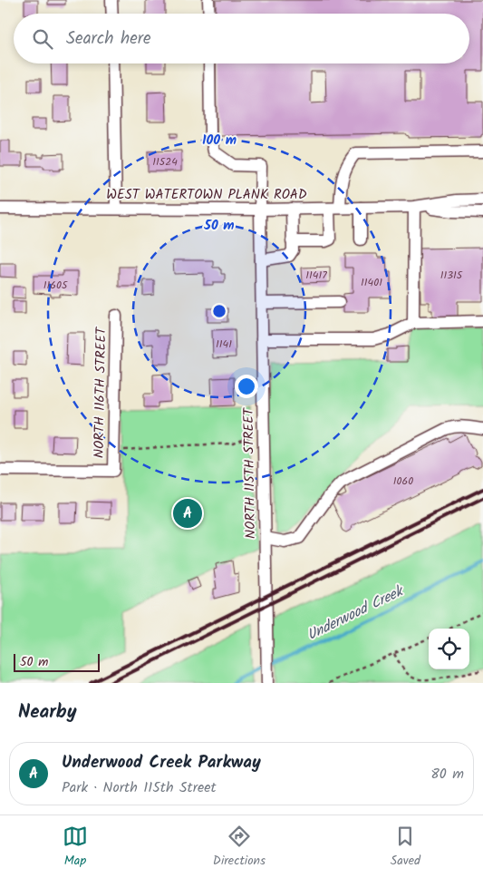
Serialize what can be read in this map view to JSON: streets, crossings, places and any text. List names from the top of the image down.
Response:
{
  "streets": {
    "street": ["WEST WATERTOWN PLANK ROAD", "NORTH 116TH STREET", "NORTH 115TH STREET"]
  },
  "crossings": [
    ["WEST WATERTOWN PLANK ROAD", "NORTH 115TH STREET"]
  ],
  "water": ["Underwood Creek"],
  "house_numbers": [
    "11524",
    "11417",
    "11315",
    "11401",
    "11605",
    "1141",
    "1060"
  ],
  "scale_bar": "50 m",
  "page": {
    "search": "Search here",
    "pins": "A",
    "scale": "50 m",
    "heading": "Nearby",
    "list": [
      {
        "mark": "A",
        "name": "Underwood Creek Parkway",
        "note": "Park · North 115th Street",
        "value": "80 m"
      }
    ],
    "nav": ["Map", "Directions", "Saved"]
  },
  "rings": ["100 m", "50 m"]
}
